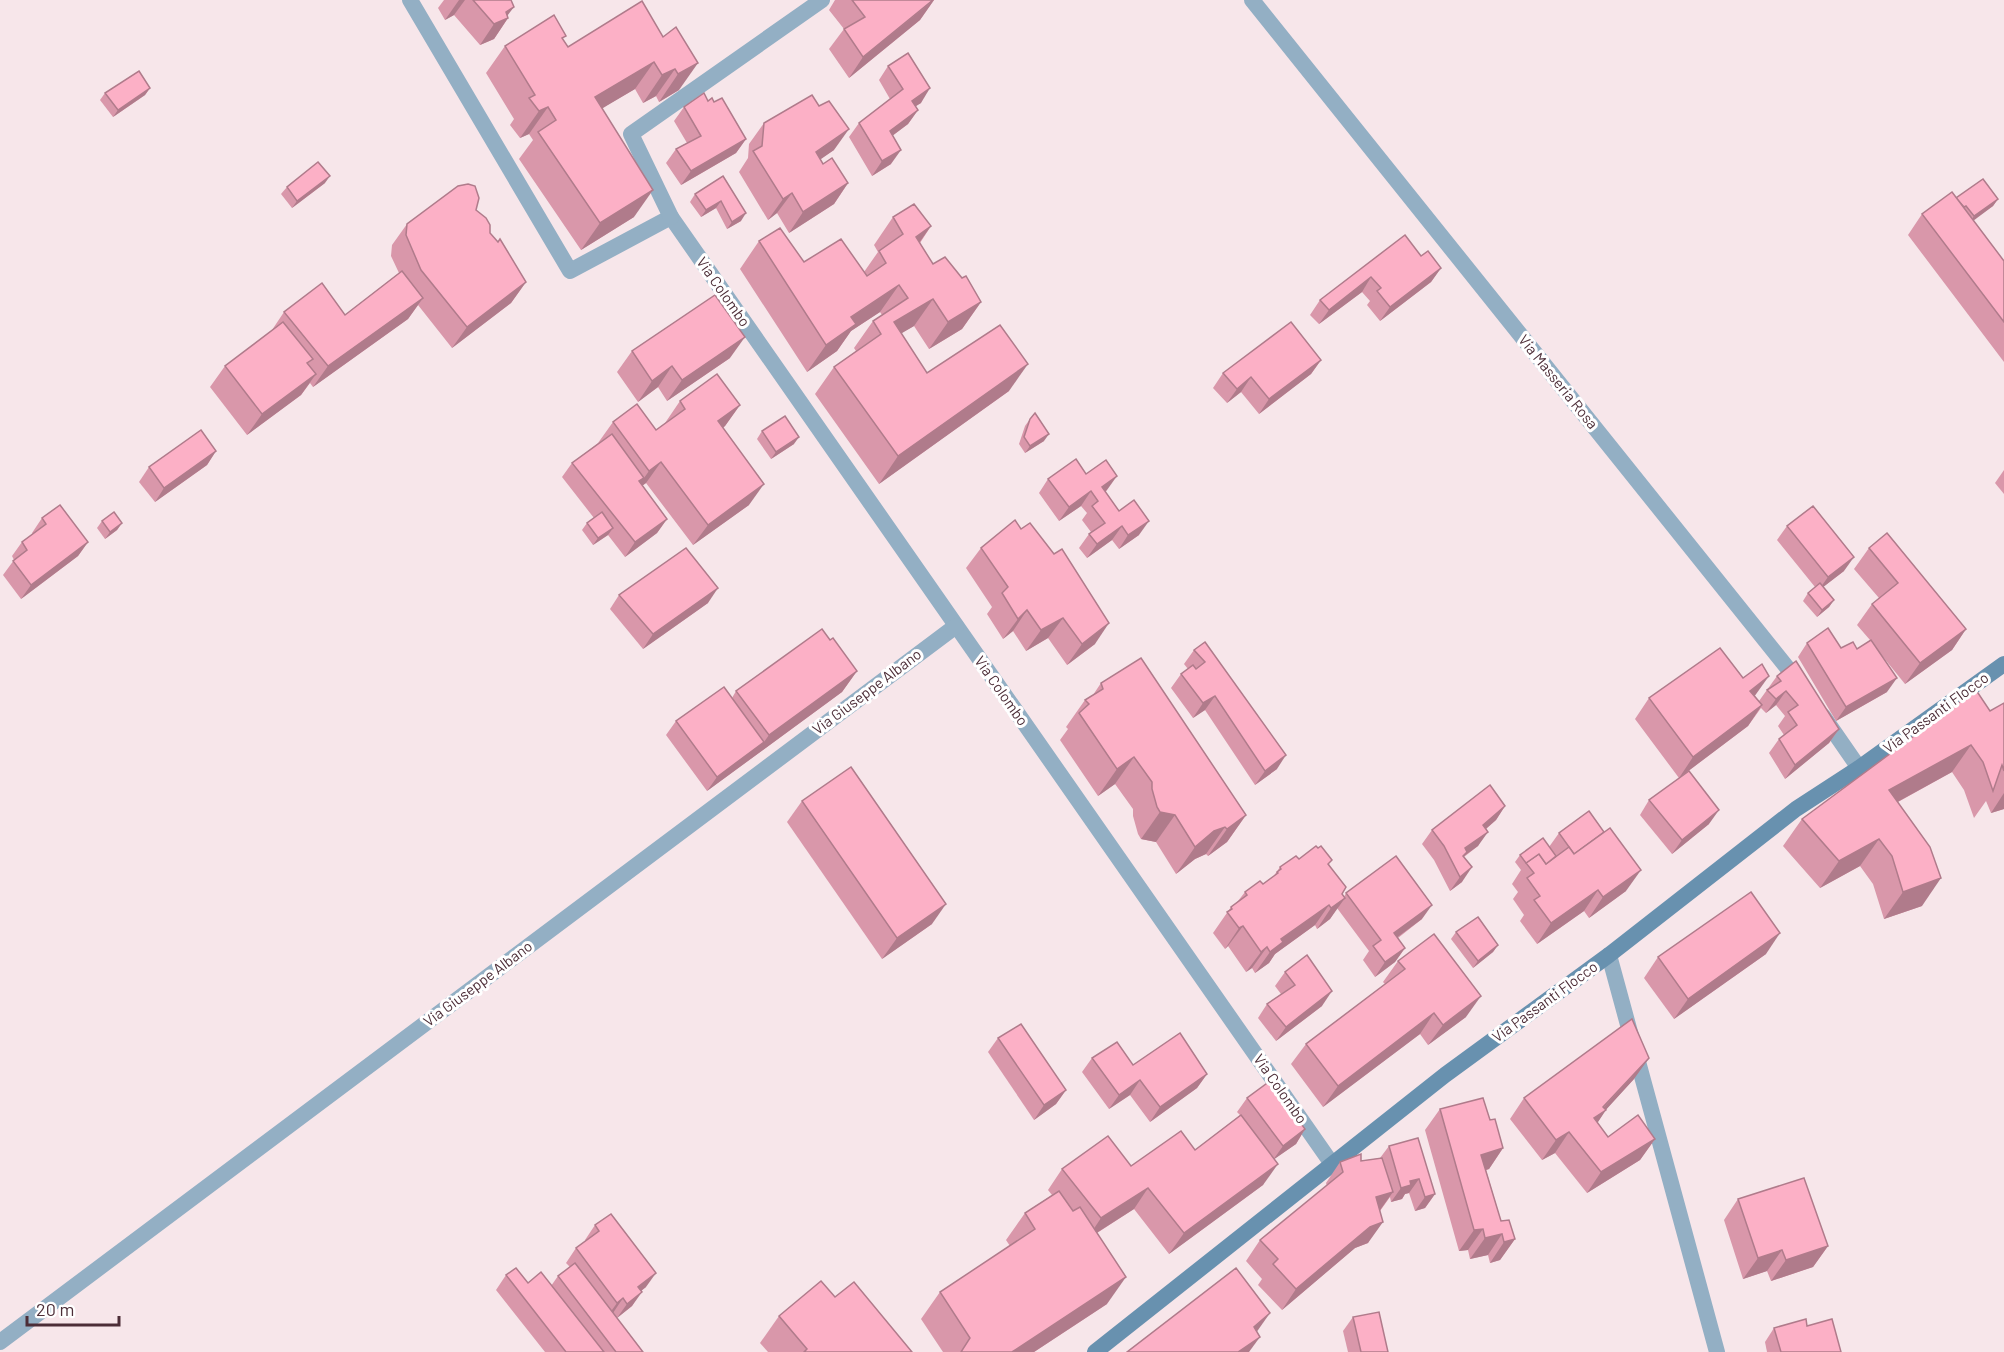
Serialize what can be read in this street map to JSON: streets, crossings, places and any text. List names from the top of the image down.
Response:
{
  "streets": {
    "main road": ["Via Passanti Flocco"],
    "street": ["Via Colombo", "Via Masseria Rosa", "Via Giuseppe Albano"]
  },
  "crossings": [
    ["Via Colombo", "Via Giuseppe Albano"],
    ["Via Colombo", "Via Passanti Flocco"],
    ["Via Masseria Rosa", "Via Passanti Flocco"]
  ],
  "scale_bar": "20 m"
}
